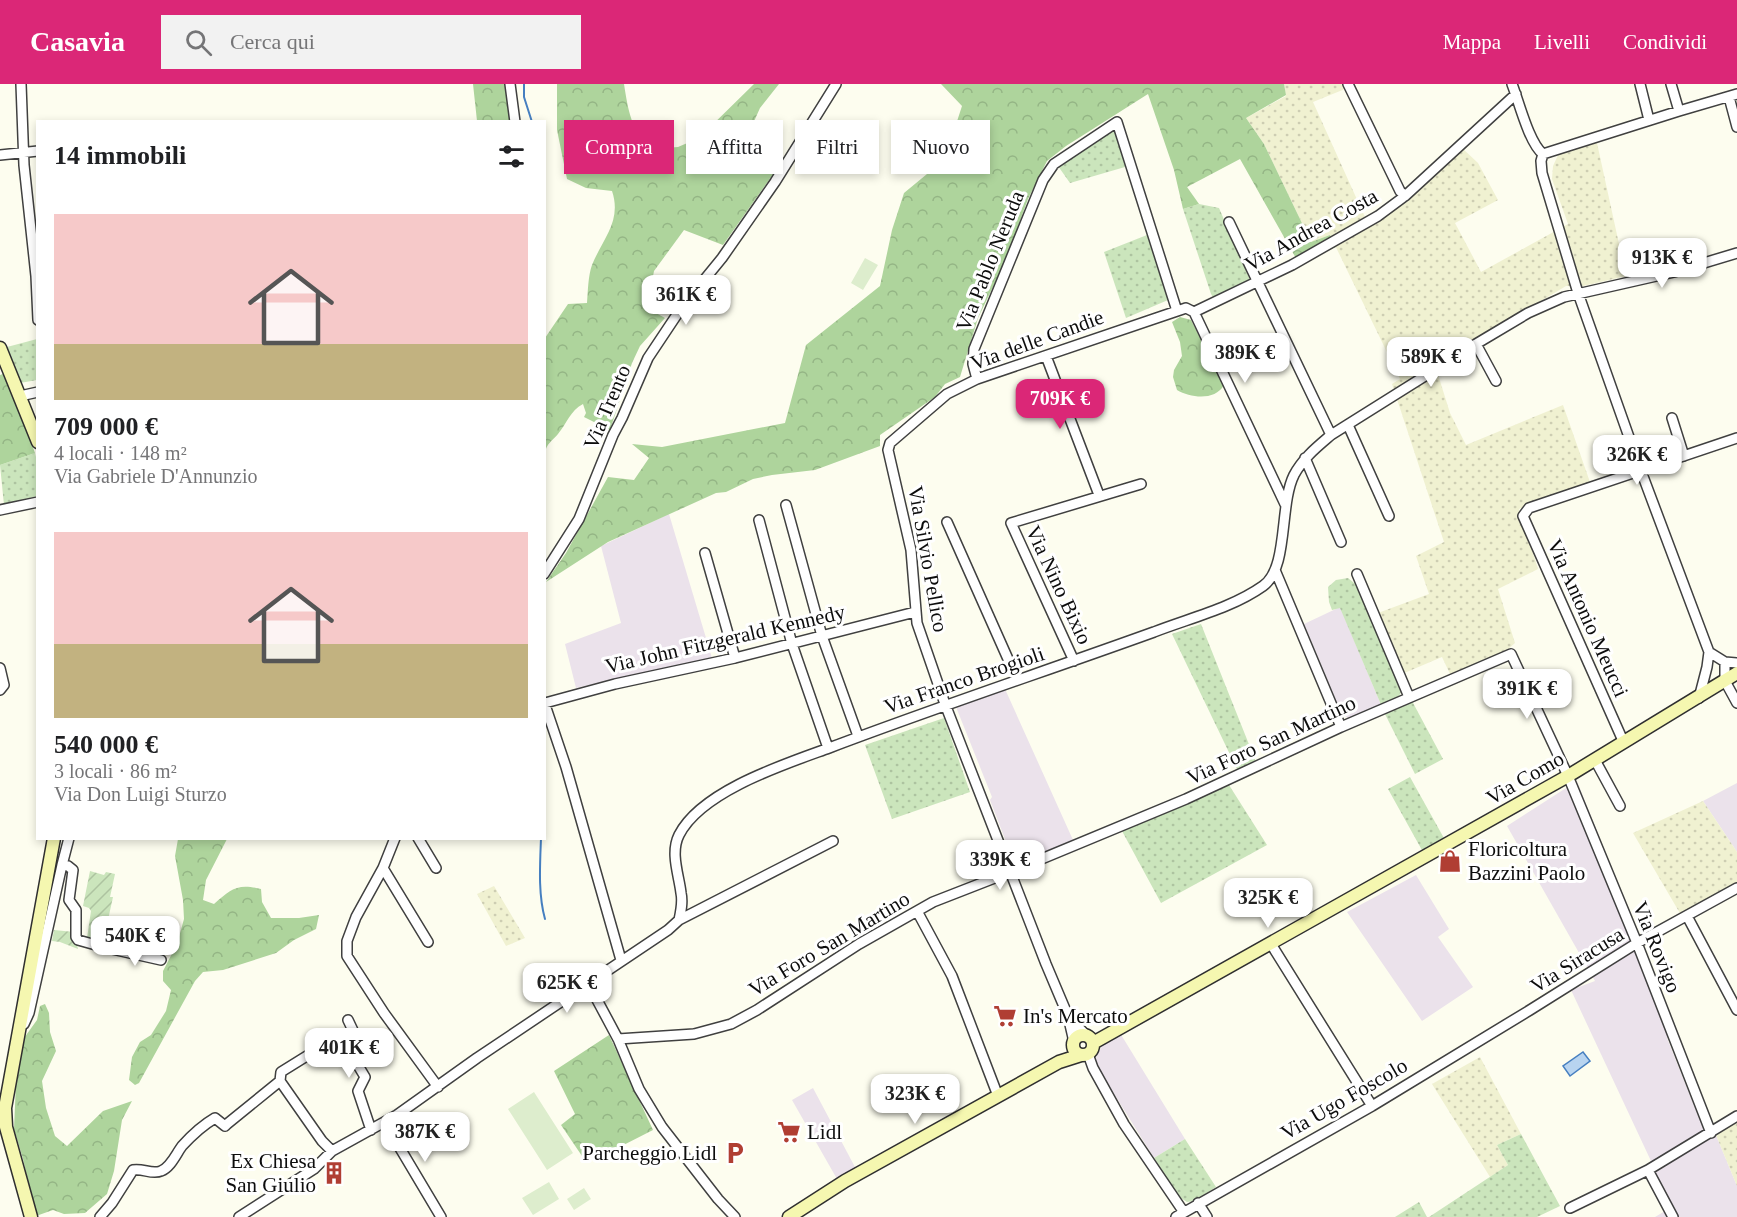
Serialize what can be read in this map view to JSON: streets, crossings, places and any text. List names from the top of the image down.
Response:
{
  "streets": {
    "main road": ["Via Como"],
    "street": [
      "Via Andrea Costa",
      "Via Pablo Neruda",
      "Via delle Candie",
      "Via Trento",
      "Via Silvio Pellico",
      "Via Nino Bixio",
      "Via Antonio Meucci",
      "Via John Fitzgerald Kennedy",
      "Via Franco Brogioli",
      "Via Foro San Martino",
      "Via Rovigo",
      "Via Siracusa",
      "Via Ugo Foscolo"
    ]
  },
  "crossings": [
    ["Via Pablo Neruda", "Via delle Candie"],
    ["Via delle Candie", "Via Silvio Pellico"],
    ["Via Silvio Pellico", "Via John Fitzgerald Kennedy"],
    ["Via Silvio Pellico", "Via Franco Brogioli"],
    ["Via Silvio Pellico", "Via Foro San Martino"],
    ["Via Silvio Pellico", "Via Como"],
    ["Via Silvio Pellico", "Via Ugo Foscolo"],
    ["Via Nino Bixio", "Via Franco Brogioli"],
    ["Via Antonio Meucci", "Via Como"],
    ["Via Foro San Martino", "Via Rovigo"],
    ["Via Como", "Via Rovigo"],
    ["Via Rovigo", "Via Siracusa"],
    ["Via Siracusa", "Via Ugo Foscolo"]
  ],
  "places": {
    "shop": ["Floricoltura Bazzini Paolo"],
    "supermarket": ["In's Mercato", "Lidl"],
    "parking": ["Parcheggio Lidl"],
    "building": ["Ex Chiesa San Giulio"]
  },
  "page": {
    "header": "Casavia",
    "search": "Cerca qui",
    "nav": ["Mappa", "Livelli", "Condividi"],
    "chip": [
      "Compra",
      "Affitta",
      "Filtri",
      "Nuovo"
    ],
    "heading": "14 immobili",
    "list": [
      {
        "name": "709 000 €",
        "note": "4 locali · 148 m² · Via Gabriele D'Annunzio"
      },
      {
        "name": "540 000 €",
        "note": "3 locali · 86 m² · Via Don Luigi Sturzo"
      }
    ],
    "price": [
      "913K €",
      "361K €",
      "389K €",
      "589K €",
      "709K €",
      "326K €",
      "391K €",
      "339K €",
      "325K €",
      "540K €",
      "625K €",
      "401K €",
      "323K €",
      "387K €"
    ]
  }
}
